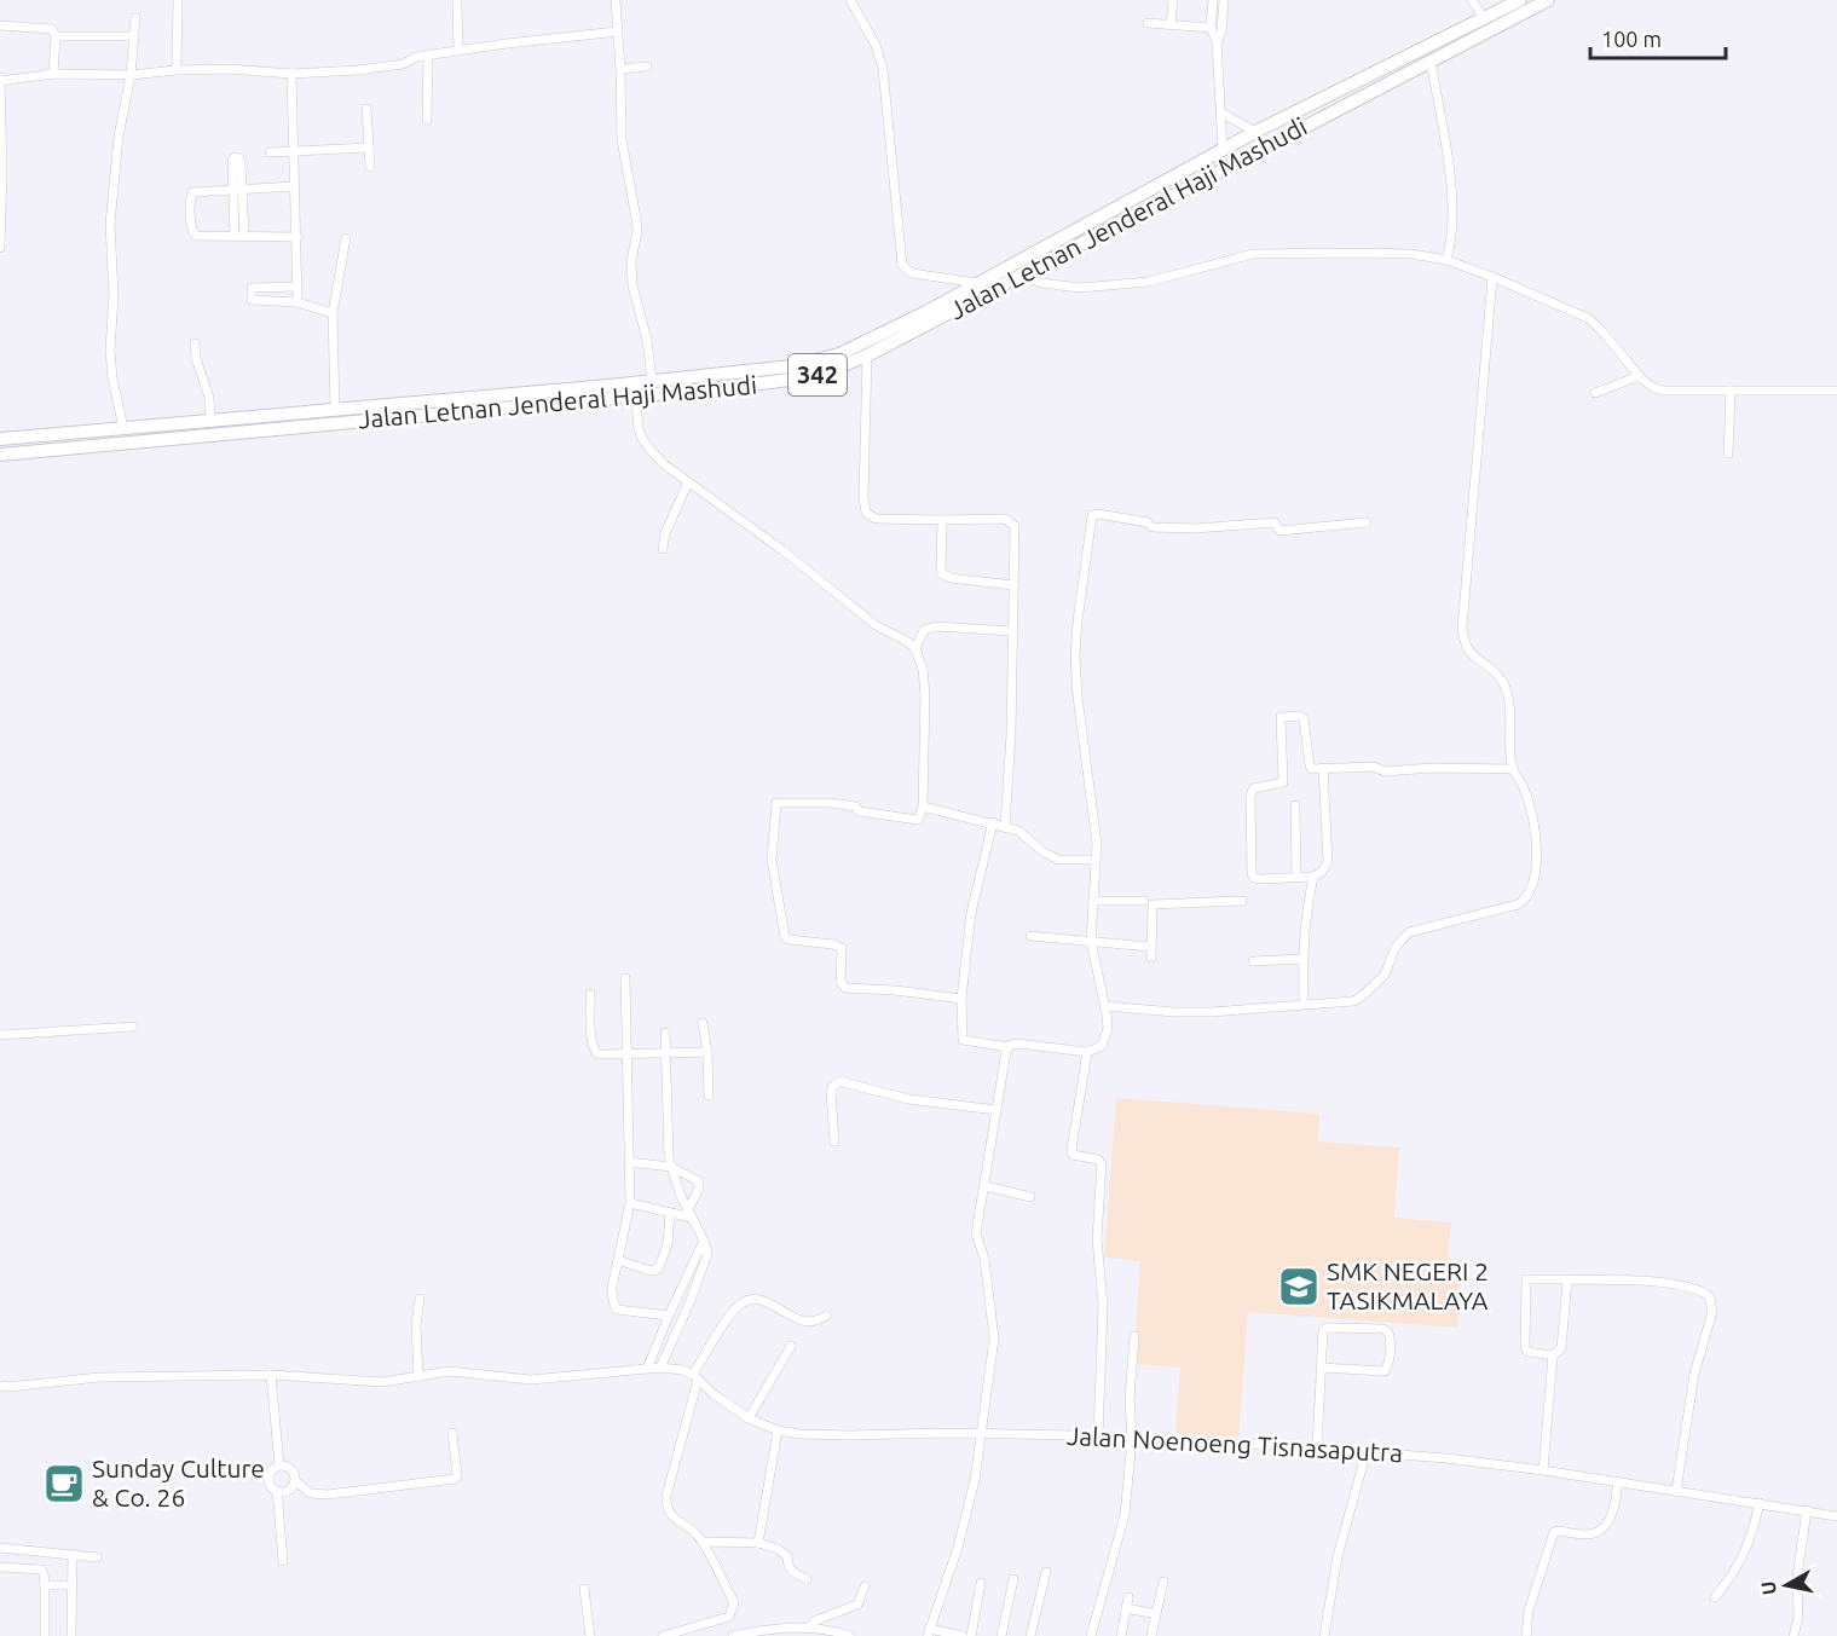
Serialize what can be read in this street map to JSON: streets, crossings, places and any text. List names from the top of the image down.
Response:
{
  "streets": {
    "main road": ["Jalan Letnan Jenderal Haji Mashudi", "342"],
    "street": ["Jalan Noenoeng Tisnasaputra"]
  },
  "places": {
    "school or university": ["SMK NEGERI 2 TASIKMALAYA"],
    "cafe": ["Sunday Culture & Co. 26"]
  },
  "scale_bar": "100 m",
  "north": "left"
}
